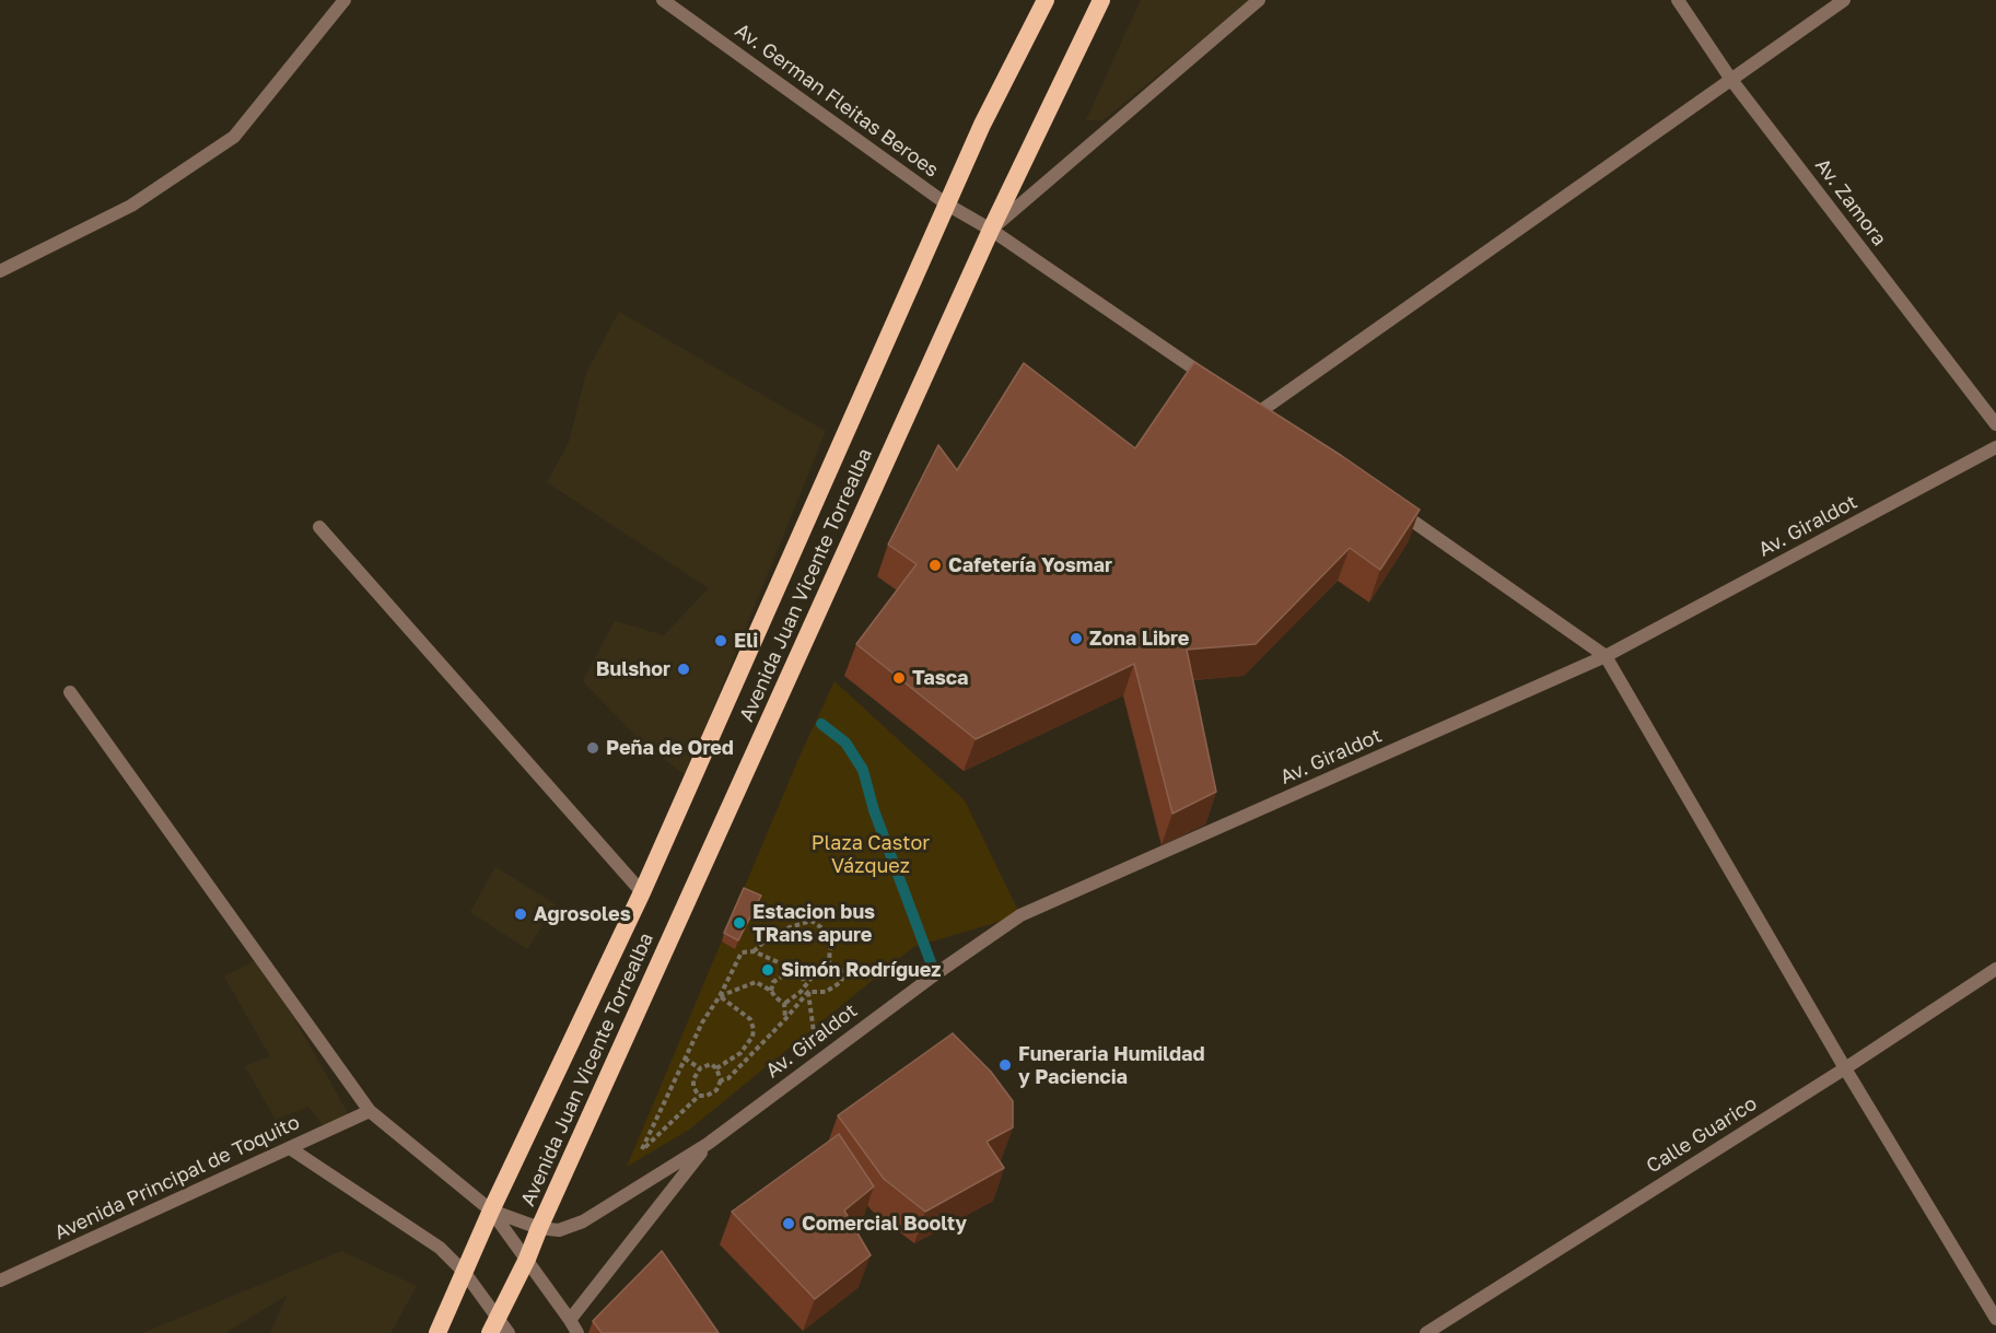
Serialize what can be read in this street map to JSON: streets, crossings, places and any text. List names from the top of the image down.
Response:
{
  "streets": {
    "highway": ["Avenida Juan Vicente Torrealba"],
    "street": [
      "Av. German Fleitas Beroes",
      "Av. Zamora",
      "Av. Giraldot",
      "Calle Guarico",
      "Avenida Principal de Toquito"
    ]
  },
  "crossings": [
    ["Av. German Fleitas Beroes", "Avenida Juan Vicente Torrealba"],
    ["Av. Giraldot", "Avenida Juan Vicente Torrealba"]
  ],
  "parks": ["Plaza Castor Vázquez"],
  "places": [
    "Cafetería Yosmar",
    "Zona Libre",
    "Eli",
    "Bulshor",
    "Tasca",
    "Peña de Ored",
    "Agrosoles",
    "Estacion bus TRans apure",
    "Simón Rodríguez",
    "Funeraria Humildad y Paciencia",
    "Comercial Boolty"
  ]
}
